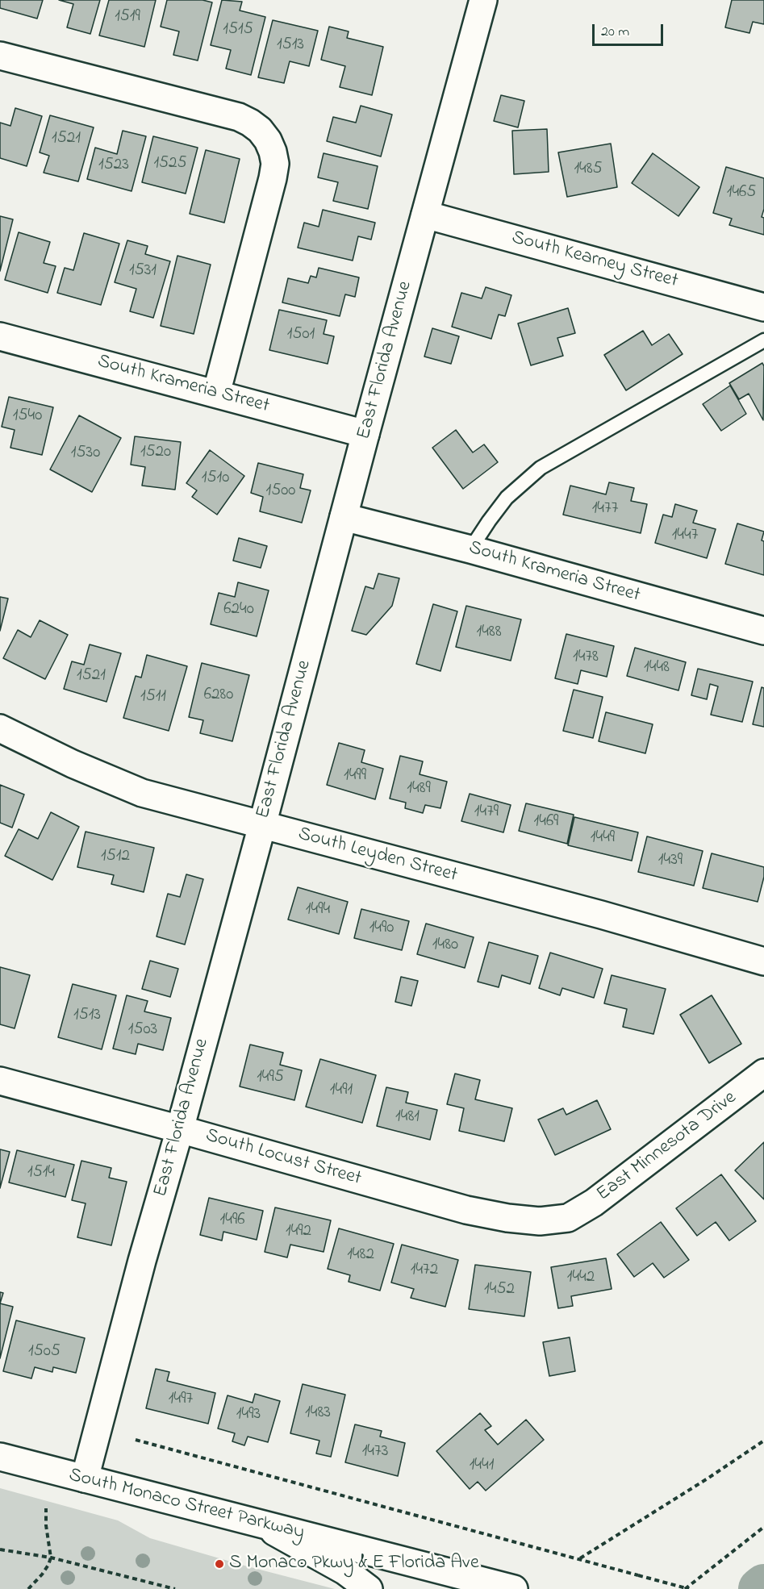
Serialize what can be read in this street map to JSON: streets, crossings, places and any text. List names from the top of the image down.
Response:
{
  "streets": {
    "street": [
      "South Kearney Street",
      "East Florida Avenue",
      "South Krameria Street",
      "South Leyden Street",
      "East Minnesota Drive",
      "South Locust Street",
      "South Monaco Street Parkway"
    ]
  },
  "crossings": [
    ["South Kearney Street", "East Florida Avenue"],
    ["East Florida Avenue", "South Krameria Street"],
    ["East Florida Avenue", "South Leyden Street"],
    ["East Florida Avenue", "South Locust Street"],
    ["East Florida Avenue", "South Monaco Street Parkway"],
    ["East Minnesota Drive", "South Locust Street"]
  ],
  "places": ["S Monaco Pkwy & E Florida Ave"],
  "house_numbers": [
    "1519",
    "1515",
    "1513",
    "1521",
    "1525",
    "1523",
    "1485",
    "1465",
    "1531",
    "1501",
    "1540",
    "1520",
    "1530",
    "1510",
    "1500",
    "1477",
    "1447",
    "6240",
    "1488",
    "1478",
    "1448",
    "1521",
    "6280",
    "1511",
    "1499",
    "1489",
    "1479",
    "1469",
    "1449",
    "1512",
    "1439",
    "1494",
    "1490",
    "1480",
    "1513",
    "1503",
    "1495",
    "1491",
    "1481",
    "1514",
    "1496",
    "1492",
    "1482",
    "1472",
    "1442",
    "1452",
    "1505",
    "1497",
    "1483",
    "1493",
    "1473",
    "1441"
  ],
  "scale_bar": "20 m"
}
